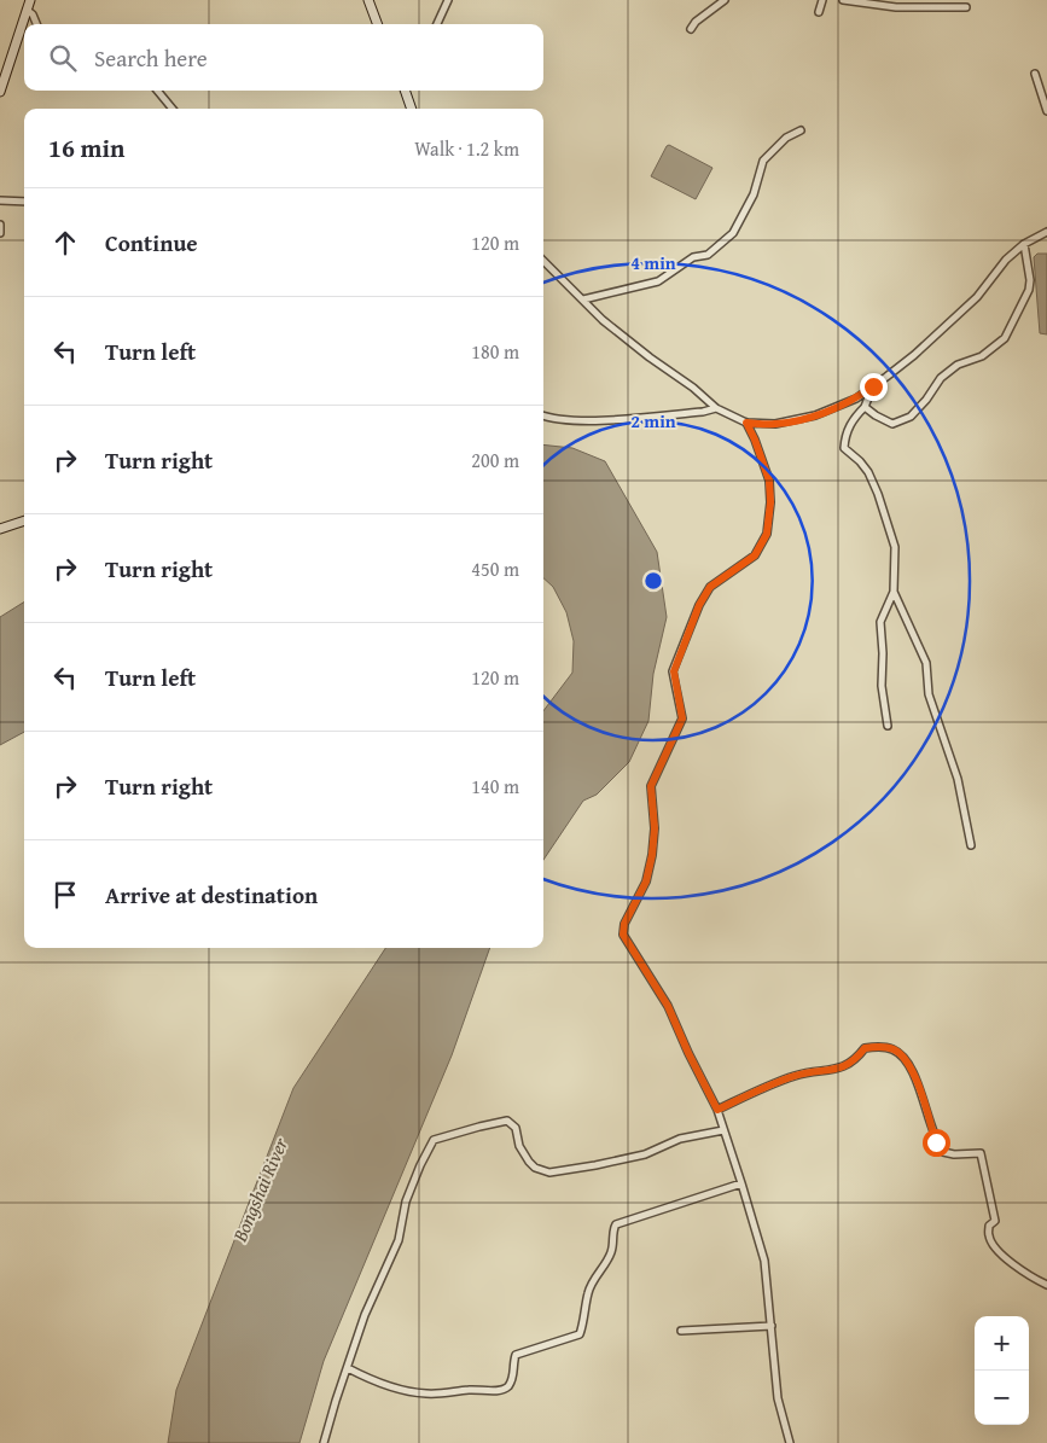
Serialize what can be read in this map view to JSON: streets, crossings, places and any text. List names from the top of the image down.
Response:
{
  "water": ["Bongshai River"],
  "page": {
    "search": "Search here",
    "heading": ["16 min", "Walk · 1.2 km"],
    "list": [
      ["Continue", "120 m"],
      ["Turn left", "180 m"],
      ["Turn right", "200 m"],
      ["Turn right", "450 m"],
      ["Turn left", "120 m"],
      ["Turn right", "140 m"],
      "Arrive at destination"
    ],
    "map_buttons": ["+", "−"]
  },
  "rings": ["4 min", "2 min"]
}
